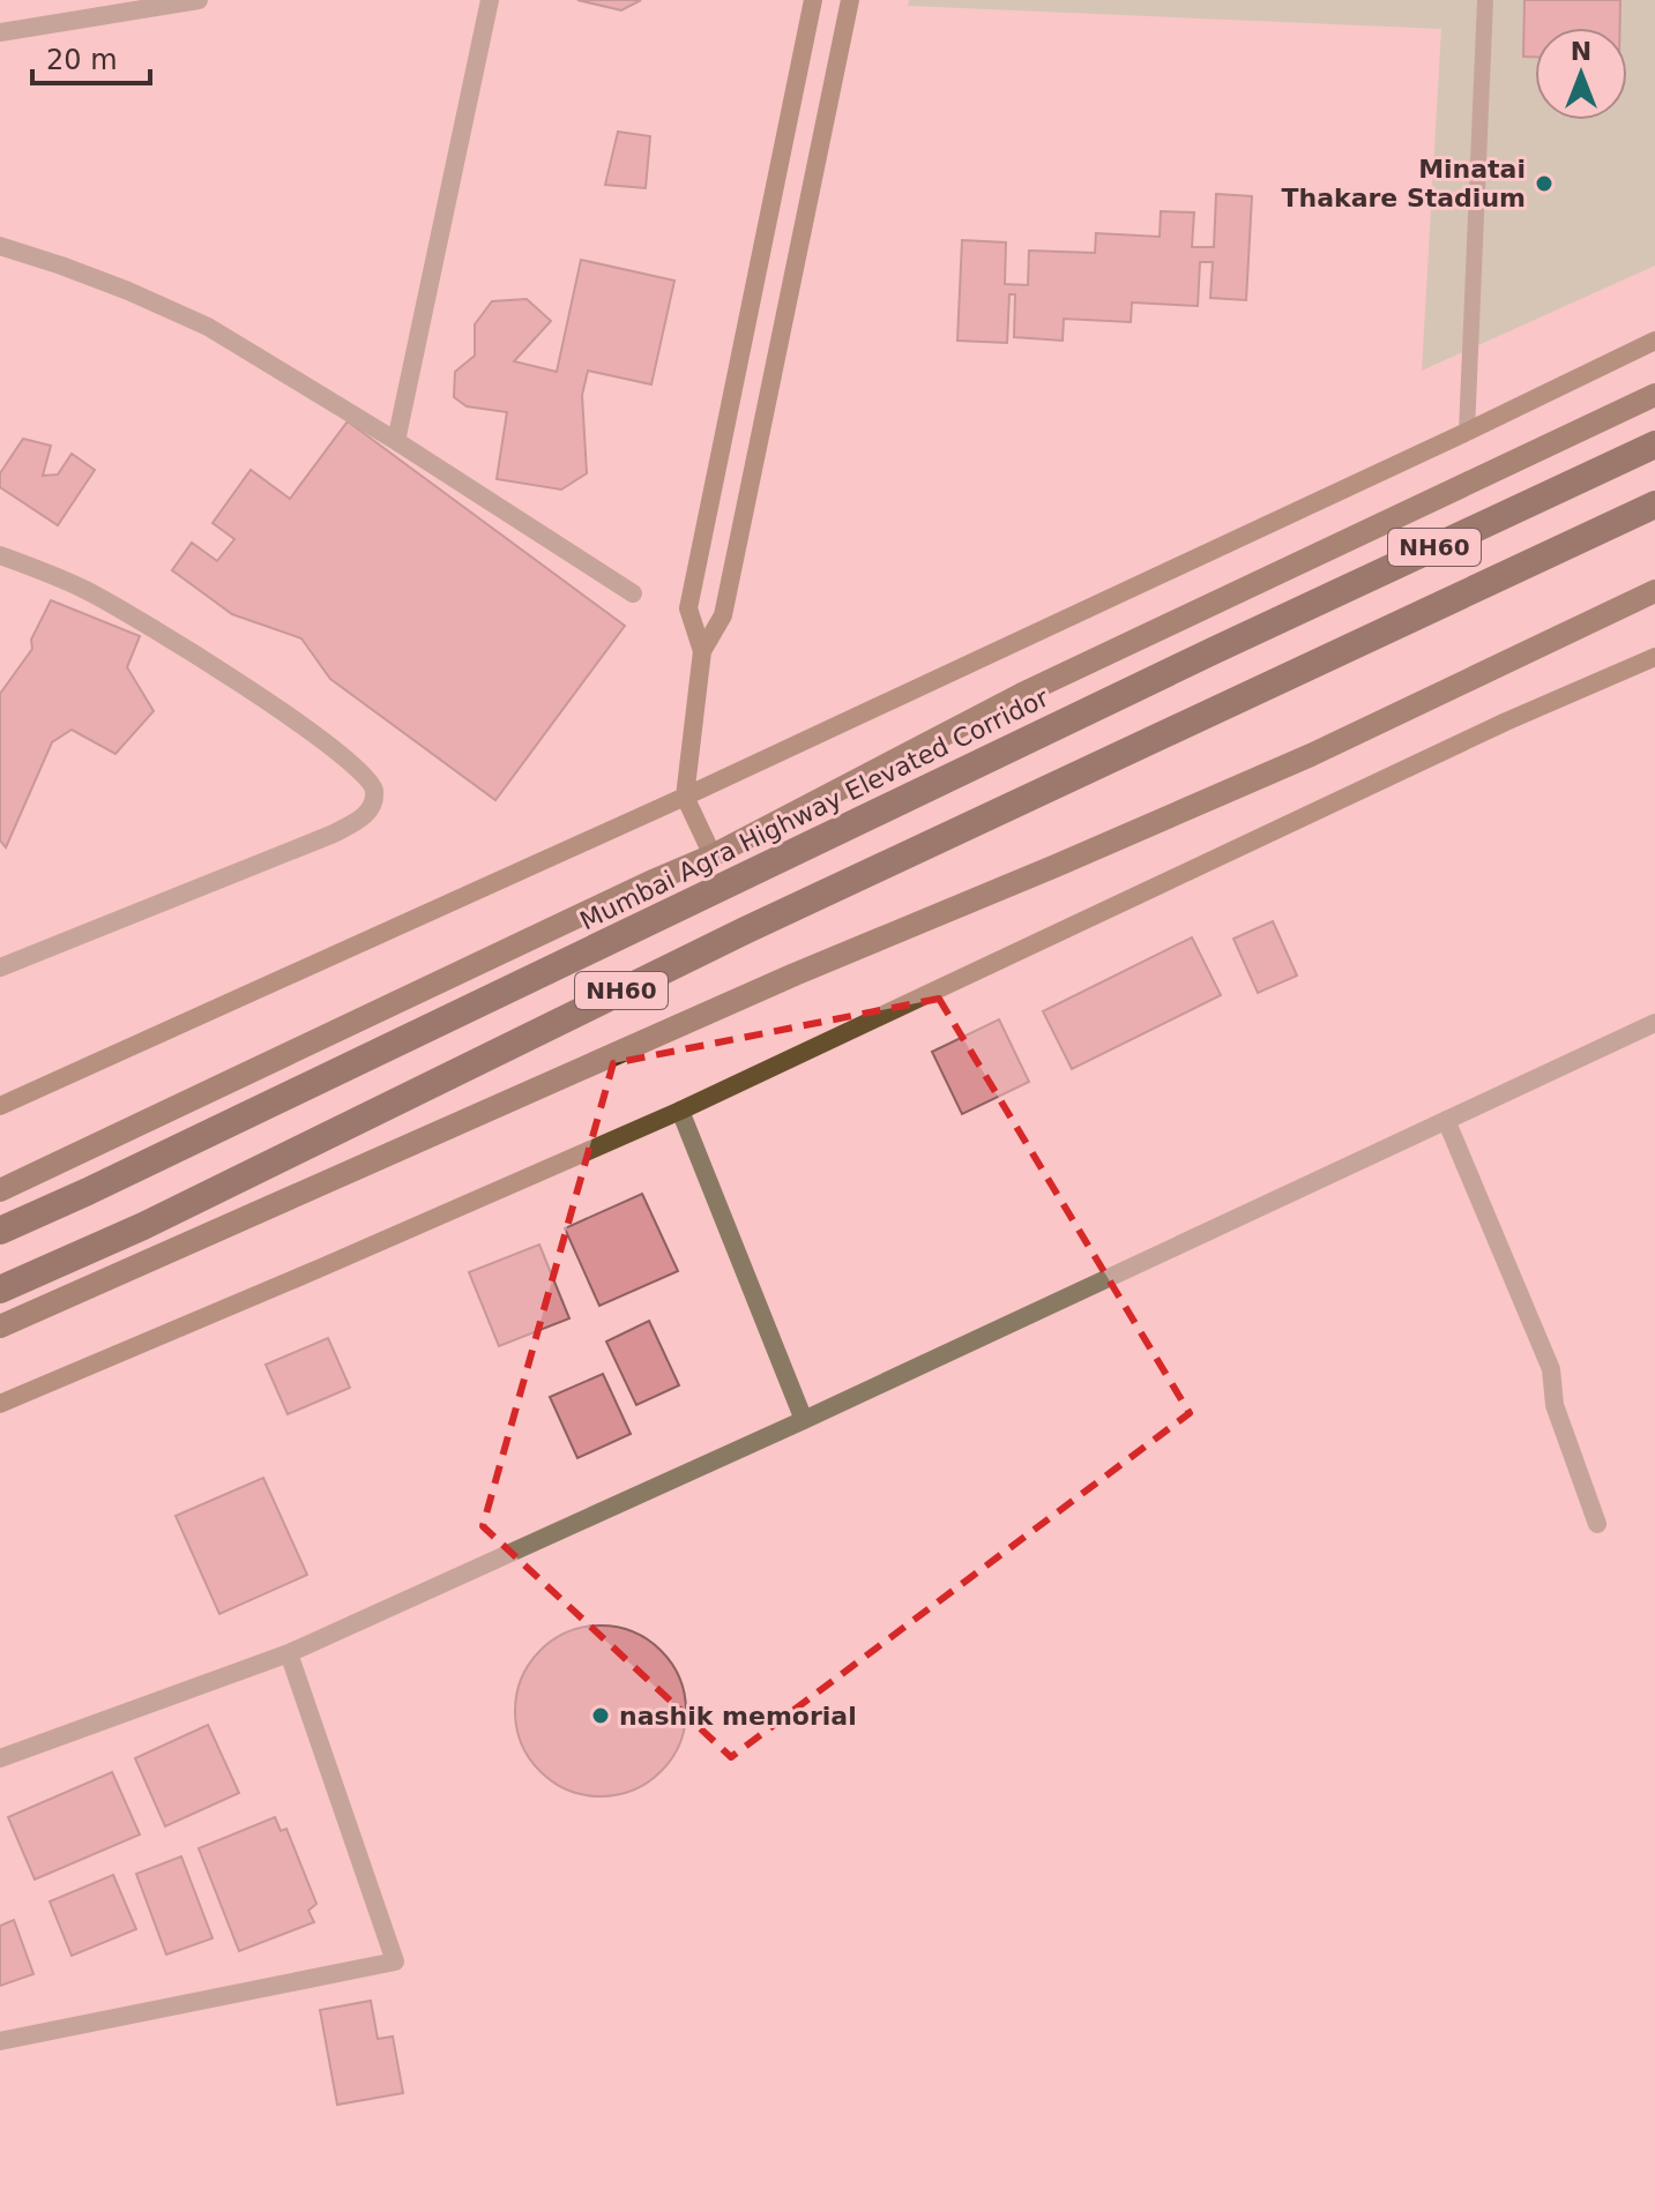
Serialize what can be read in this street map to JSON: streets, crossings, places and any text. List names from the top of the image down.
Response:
{
  "streets": {
    "highway": ["NH60", "Mumbai Agra Highway Elevated Corridor"]
  },
  "places": ["Minatai Thakare Stadium", "nashik memorial"],
  "scale_bar": "20 m",
  "north": "top"
}
